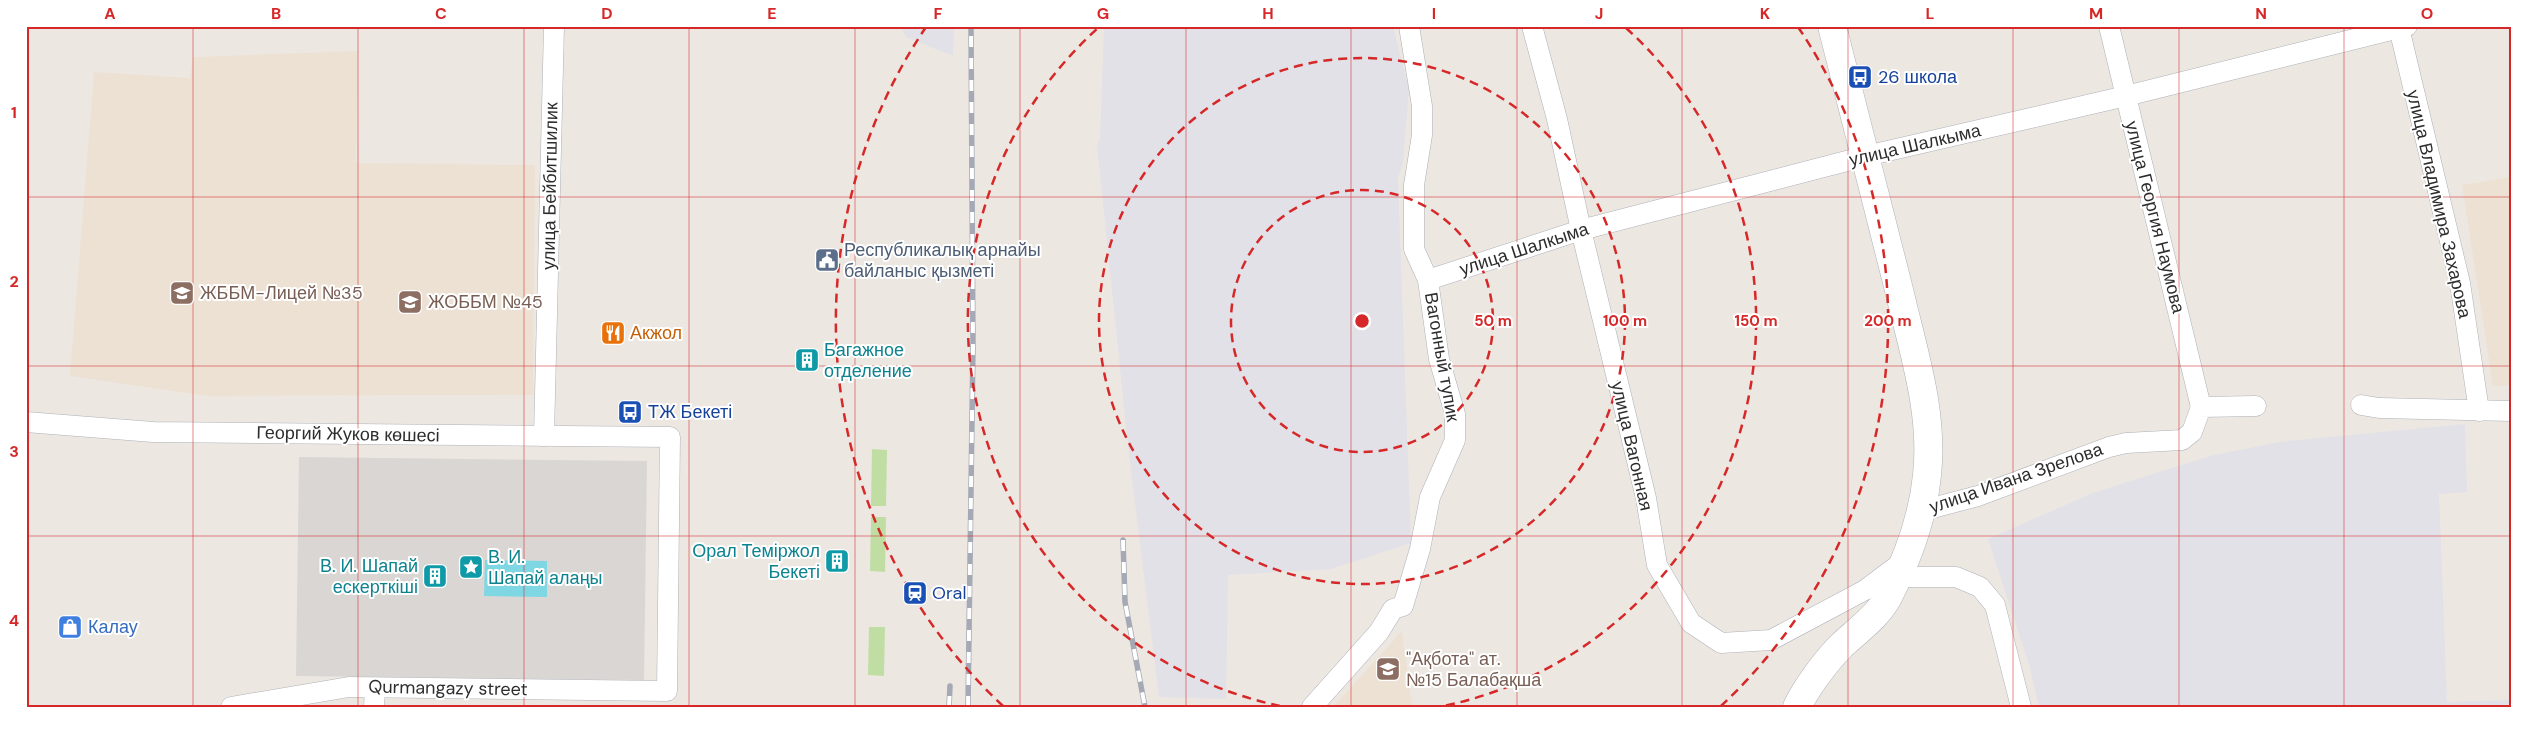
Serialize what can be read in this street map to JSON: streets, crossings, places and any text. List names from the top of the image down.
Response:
{
  "streets": {
    "street": [
      "улица Шалкыма",
      "улица Бейбитшилик",
      "улица Владимира Захарова",
      "улица Георгия Наумова",
      "Вагонный тупик",
      "Георгий Жуков көшесі",
      "улица Вагонная",
      "улица Ивана Зрелова",
      "Qurmangazy street"
    ]
  },
  "crossings": [
    ["улица Шалкыма", "улица Владимира Захарова"],
    ["улица Шалкыма", "улица Георгия Наумова"],
    ["улица Шалкыма", "Вагонный тупик"],
    ["улица Шалкыма", "улица Вагонная"],
    ["улица Бейбитшилик", "Георгий Жуков көшесі"],
    ["улица Георгия Наумова", "улица Ивана Зрелова"],
    ["Георгий Жуков көшесі", "Qurmangazy street"],
    ["улица Вагонная", "улица Ивана Зрелова"]
  ],
  "places": {
    "bus stop": ["26 школа", "ТЖ Бекеті"],
    "public building": ["Республикалық арнайы байланыс қызметі"],
    "school or university": ["ЖББМ-Лицей №35", "ЖОББМ №45", "\"Ақбота\" ат. №15 Балабақша"],
    "restaurant": ["Акжол"],
    "building": ["Багажное отделение", "Орал Теміржол Бекеті", "В. И. Шапай ескерткіші"],
    "place": ["В. И. Шапай алаңы"],
    "station": ["Oral"],
    "shop": ["Калау"]
  },
  "grid": {
    "columns": [
      "A",
      "B",
      "C",
      "D",
      "E",
      "F",
      "G",
      "H",
      "I",
      "J",
      "K",
      "L",
      "M",
      "N",
      "O"
    ],
    "rows": [
      "1",
      "2",
      "3",
      "4"
    ]
  },
  "rings": [
    "50 m",
    "100 m",
    "150 m",
    "200 m"
  ]
}
